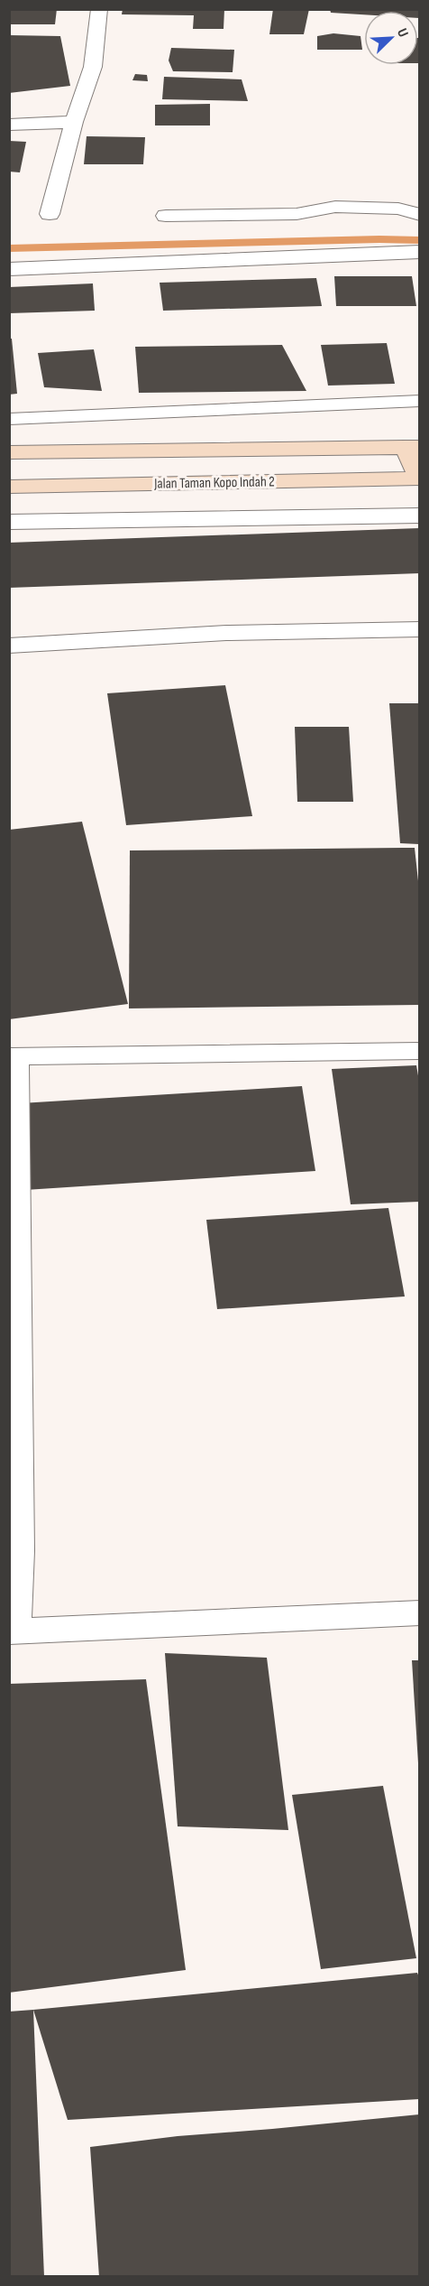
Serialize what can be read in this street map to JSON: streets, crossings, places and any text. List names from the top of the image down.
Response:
{
  "streets": {
    "main road": ["Jalan Taman Kopo Indah 2"]
  },
  "north": "top right"
}
